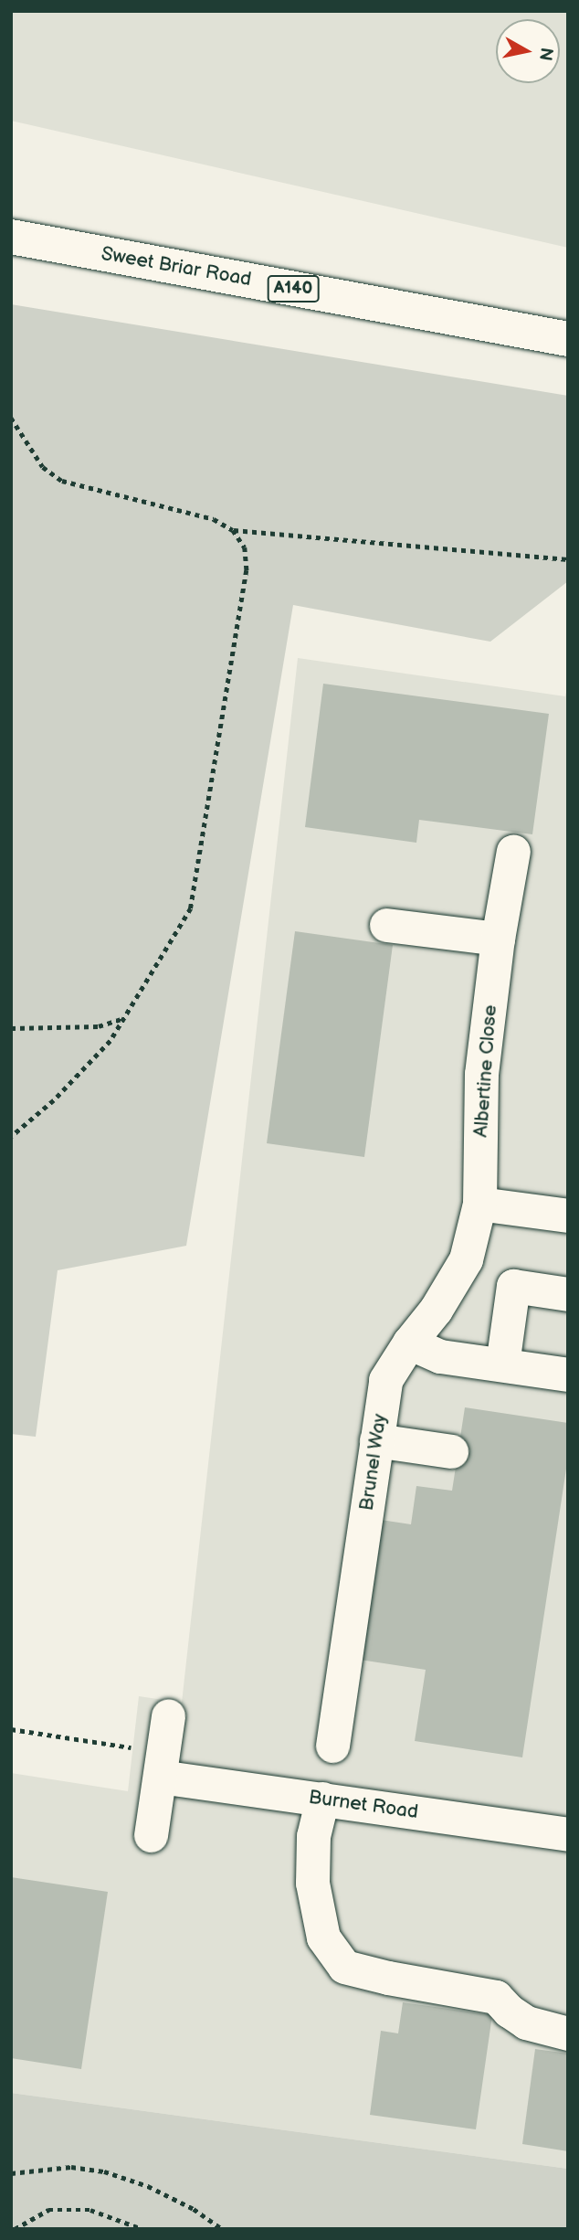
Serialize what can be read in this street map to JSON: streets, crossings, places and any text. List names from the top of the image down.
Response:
{
  "streets": {
    "highway": ["Sweet Briar Road", "A140"],
    "street": ["Albertine Close", "Brunel Way", "Burnet Road"]
  },
  "crossings": [
    ["Albertine Close", "Brunel Way"]
  ],
  "north": "right"
}
